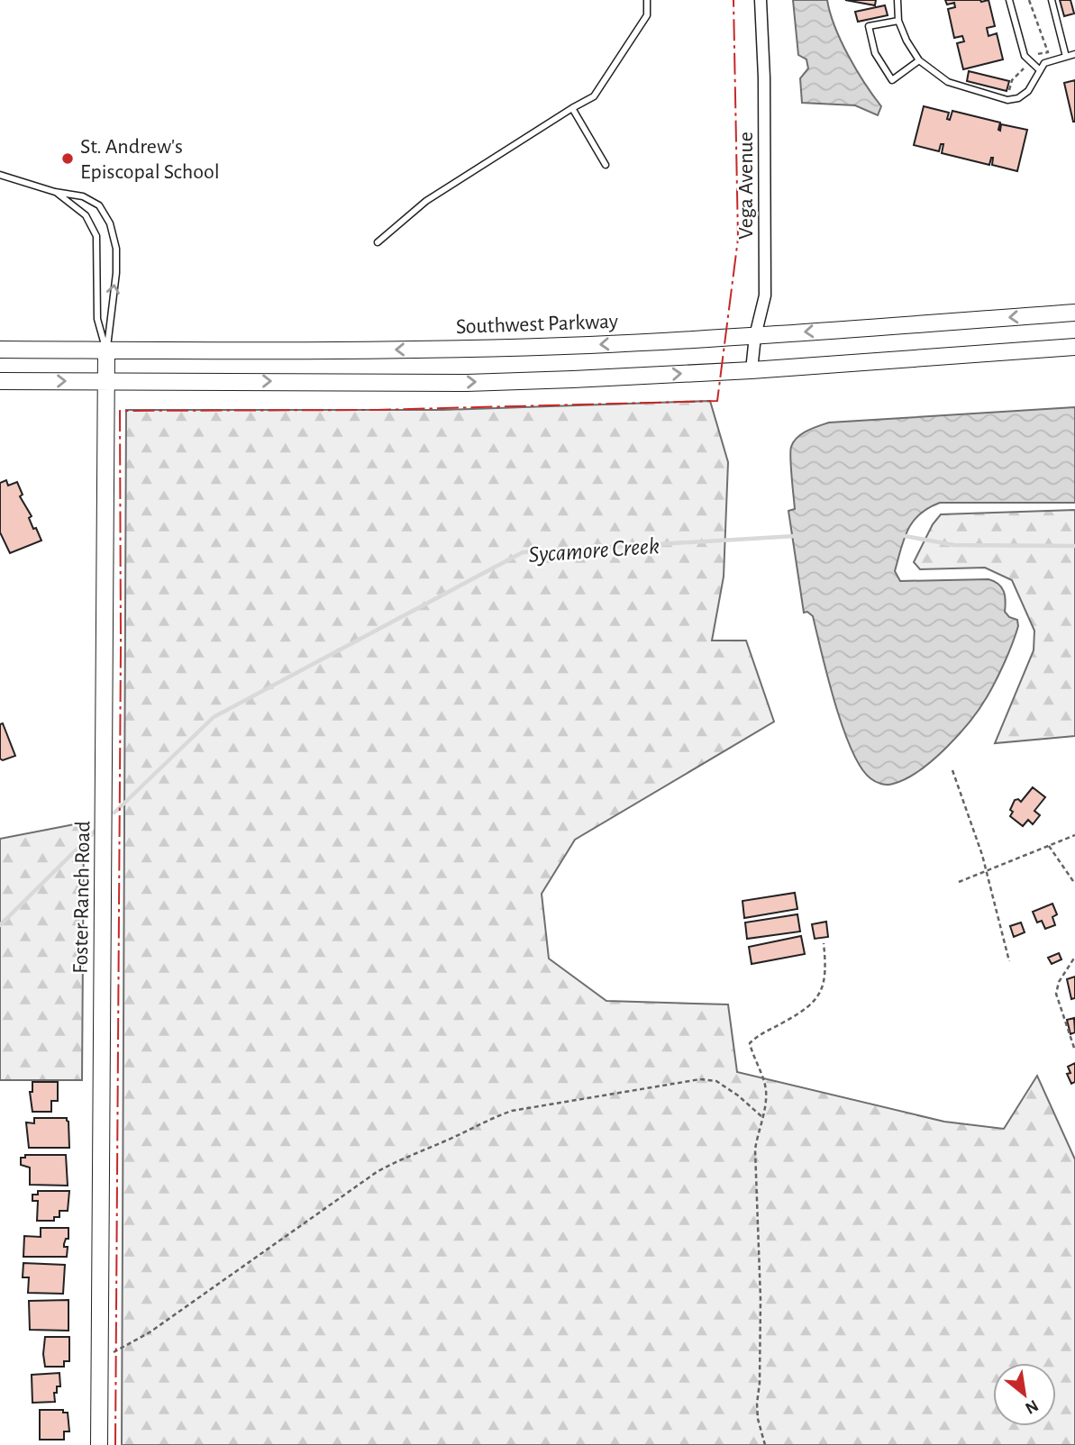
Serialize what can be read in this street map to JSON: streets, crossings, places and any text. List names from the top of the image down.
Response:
{
  "streets": {
    "main road": ["Southwest Parkway", "Foster Ranch Road"],
    "street": ["Vega Avenue"]
  },
  "crossings": [
    ["Vega Avenue", "Southwest Parkway"],
    ["Southwest Parkway", "Foster Ranch Road"]
  ],
  "water": ["Sycamore Creek"],
  "places": ["St. Andrew's Episcopal School"],
  "north": "bottom right"
}
